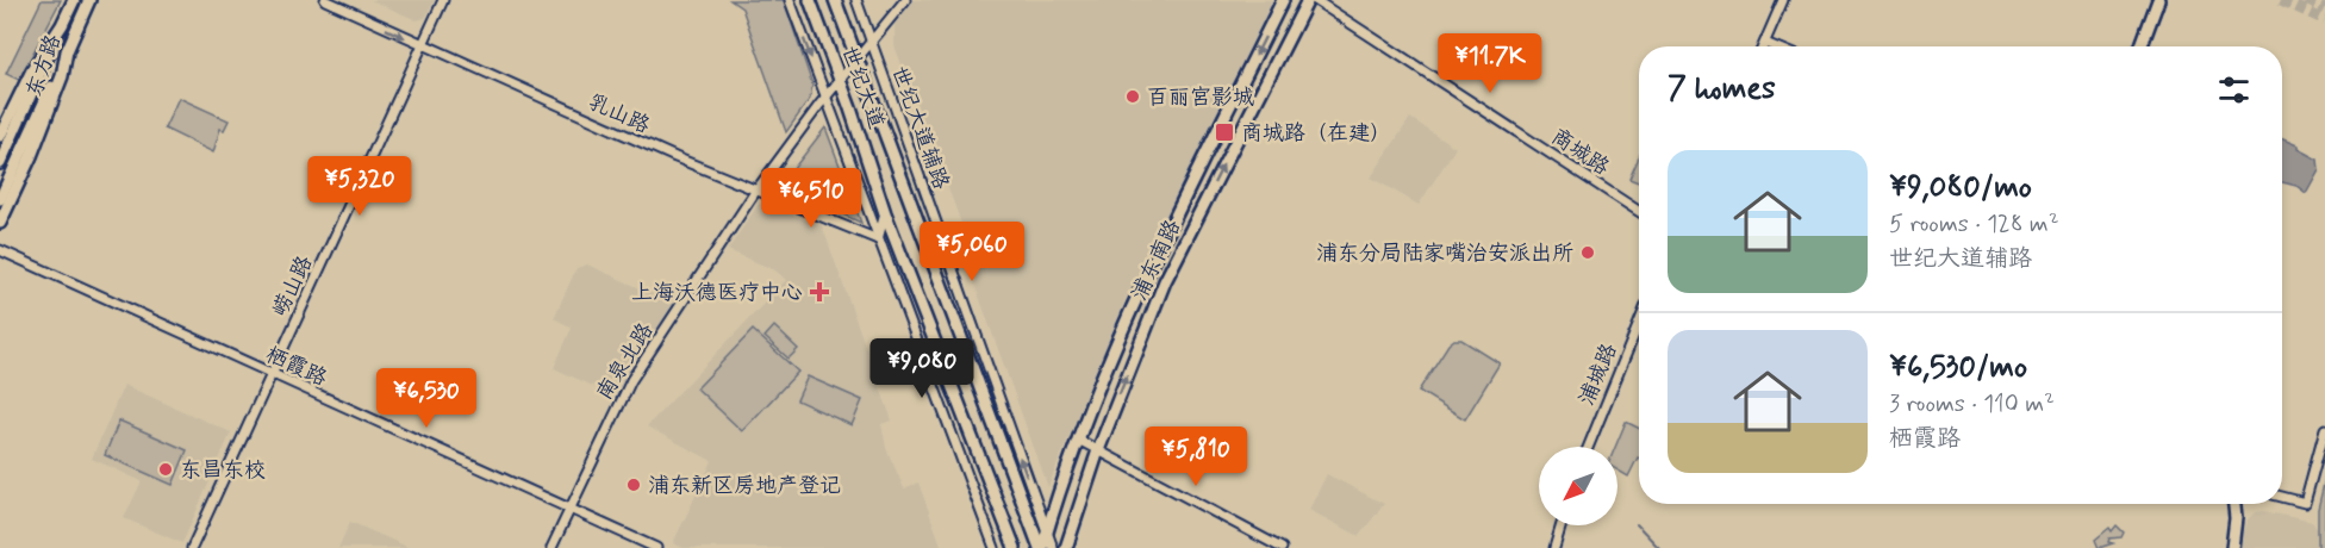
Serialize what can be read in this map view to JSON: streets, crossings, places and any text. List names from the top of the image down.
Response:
{
  "streets": {
    "main road": ["东方路", "世纪大道", "浦东南路"],
    "street": [
      "乳山路",
      "世纪大道辅路",
      "商城路",
      "崂山路",
      "南泉北路",
      "栖霞路",
      "浦城路"
    ]
  },
  "crossings": [
    ["世纪大道", "浦东南路"],
    ["世纪大道", "南泉北路"],
    ["乳山路", "崂山路"],
    ["乳山路", "南泉北路"],
    ["世纪大道辅路", "浦东南路"],
    ["世纪大道辅路", "南泉北路"],
    ["崂山路", "栖霞路"],
    ["南泉北路", "栖霞路"]
  ],
  "places": {
    "other": [
      "百丽宫影城",
      "浦东分局陆家嘴治安派出所",
      "东昌东校",
      "浦东新区房地产登记"
    ],
    "transit": ["商城路（在建）"],
    "health": ["上海沃德医疗中心"]
  },
  "north": "bottom left",
  "page": {
    "price": [
      "¥11.7K",
      "¥5,320",
      "¥6,510",
      "¥5,060",
      "¥9,080",
      "¥6,530",
      "¥5,810"
    ],
    "heading": "7 homes",
    "list": [
      {
        "name": "¥9,080/mo",
        "note": "5 rooms · 128 m² · 世纪大道辅路"
      },
      {
        "name": "¥6,530/mo",
        "note": "3 rooms · 110 m² · 栖霞路"
      }
    ]
  }
}
